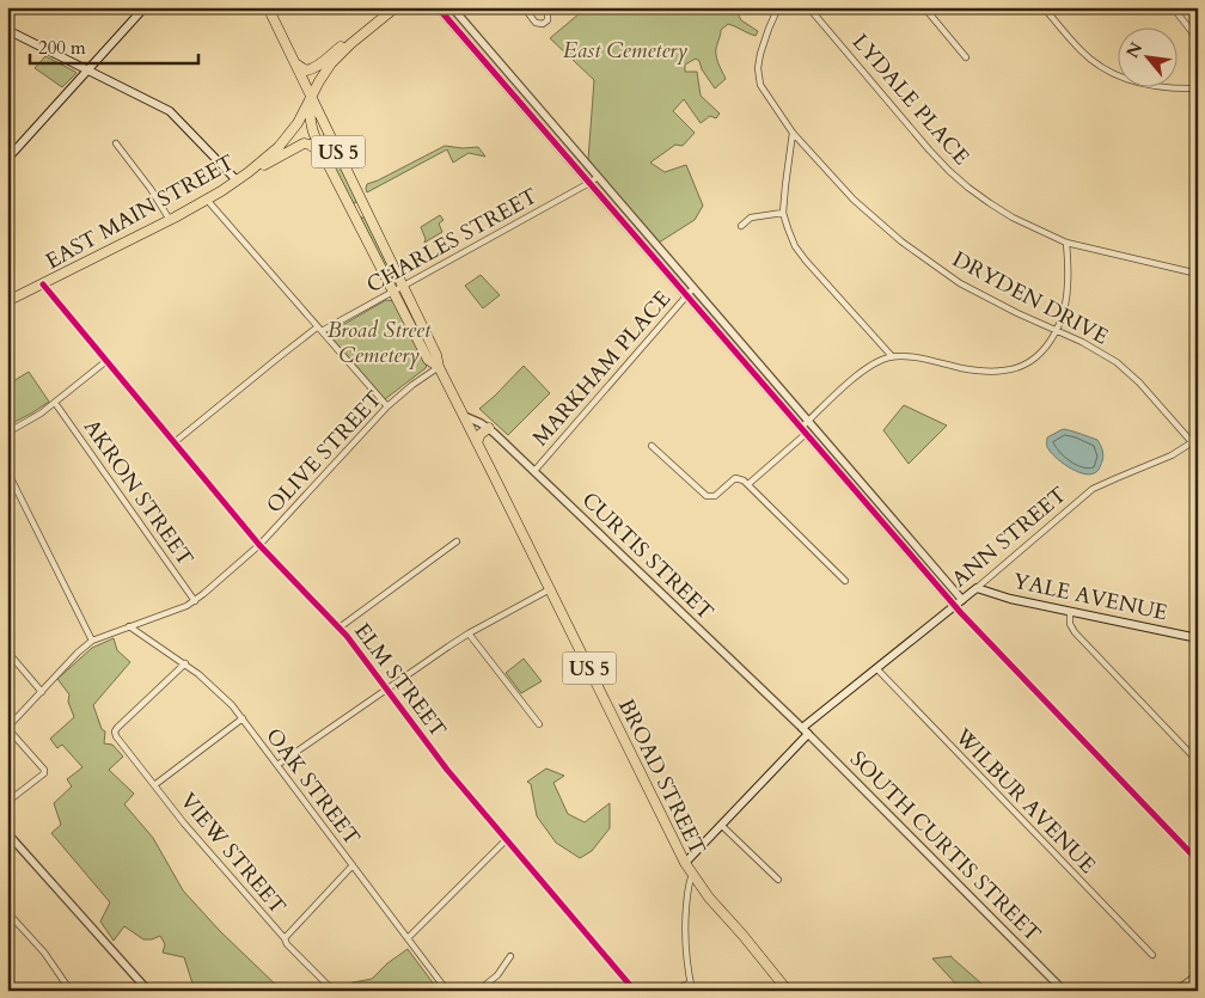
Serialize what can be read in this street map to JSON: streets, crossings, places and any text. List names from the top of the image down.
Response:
{
  "streets": {
    "main road": [
      "US 5",
      "EAST MAIN STREET",
      "ANN STREET",
      "YALE AVENUE",
      "BROAD STREET"
    ],
    "street": [
      "LYDALE PLACE",
      "CHARLES STREET",
      "DRYDEN DRIVE",
      "MARKHAM PLACE",
      "OLIVE STREET",
      "AKRON STREET",
      "CURTIS STREET",
      "ELM STREET",
      "OAK STREET",
      "WILBUR AVENUE",
      "SOUTH CURTIS STREET",
      "VIEW STREET"
    ]
  },
  "crossings": [
    ["EAST MAIN STREET", "ELM STREET"],
    ["EAST MAIN STREET", "BROAD STREET"],
    ["CHARLES STREET", "ELM STREET"],
    ["CHARLES STREET", "BROAD STREET"],
    ["DRYDEN DRIVE", "ANN STREET"],
    ["MARKHAM PLACE", "CURTIS STREET"],
    ["OLIVE STREET", "AKRON STREET"],
    ["OLIVE STREET", "ELM STREET"],
    ["OLIVE STREET", "BROAD STREET"],
    ["OLIVE STREET", "OAK STREET"],
    ["ANN STREET", "CURTIS STREET"],
    ["ANN STREET", "YALE AVENUE"],
    ["ANN STREET", "BROAD STREET"],
    ["ANN STREET", "WILBUR AVENUE"],
    ["ANN STREET", "SOUTH CURTIS STREET"],
    ["CURTIS STREET", "BROAD STREET"],
    ["CURTIS STREET", "SOUTH CURTIS STREET"],
    ["OAK STREET", "VIEW STREET"]
  ],
  "parks": ["East Cemetery", "Broad Street Cemetery"],
  "scale_bar": "200 m",
  "north": "top left"
}
